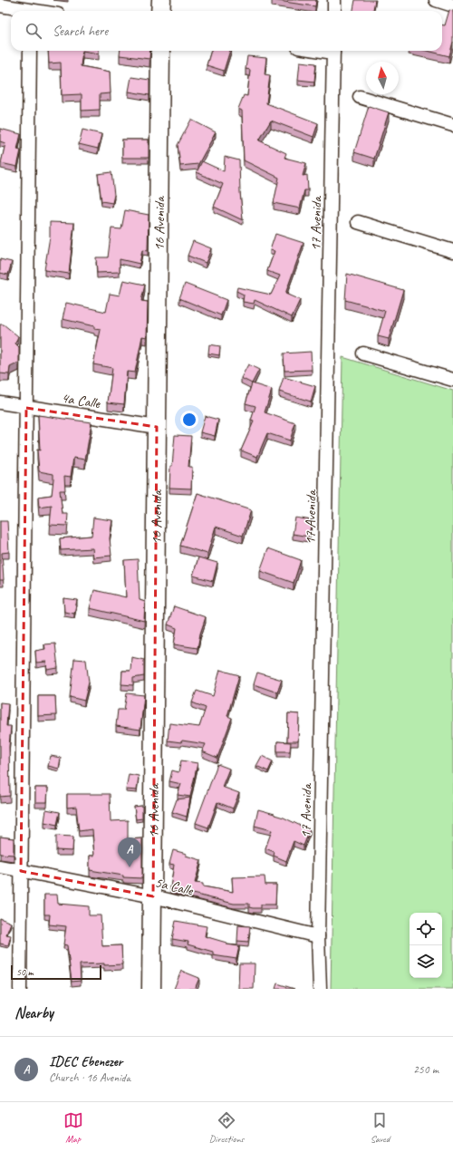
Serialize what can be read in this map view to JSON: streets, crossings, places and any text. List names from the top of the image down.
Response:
{
  "streets": {
    "main road": ["16 Avenida"],
    "street": ["17 Avenida", "4a Calle", "5a Calle"]
  },
  "crossings": [
    ["17 Avenida", "5a Calle"],
    ["16 Avenida", "4a Calle"],
    ["16 Avenida", "5a Calle"]
  ],
  "scale_bar": "50 m",
  "north": "top",
  "page": {
    "search": "Search here",
    "pins": "A",
    "scale": "50 m",
    "heading": "Nearby",
    "list": [
      {
        "mark": "A",
        "name": "IDEC Ebenezer",
        "note": "Church · 16 Avenida",
        "value": "250 m"
      }
    ],
    "nav": ["Map", "Directions", "Saved"]
  }
}
